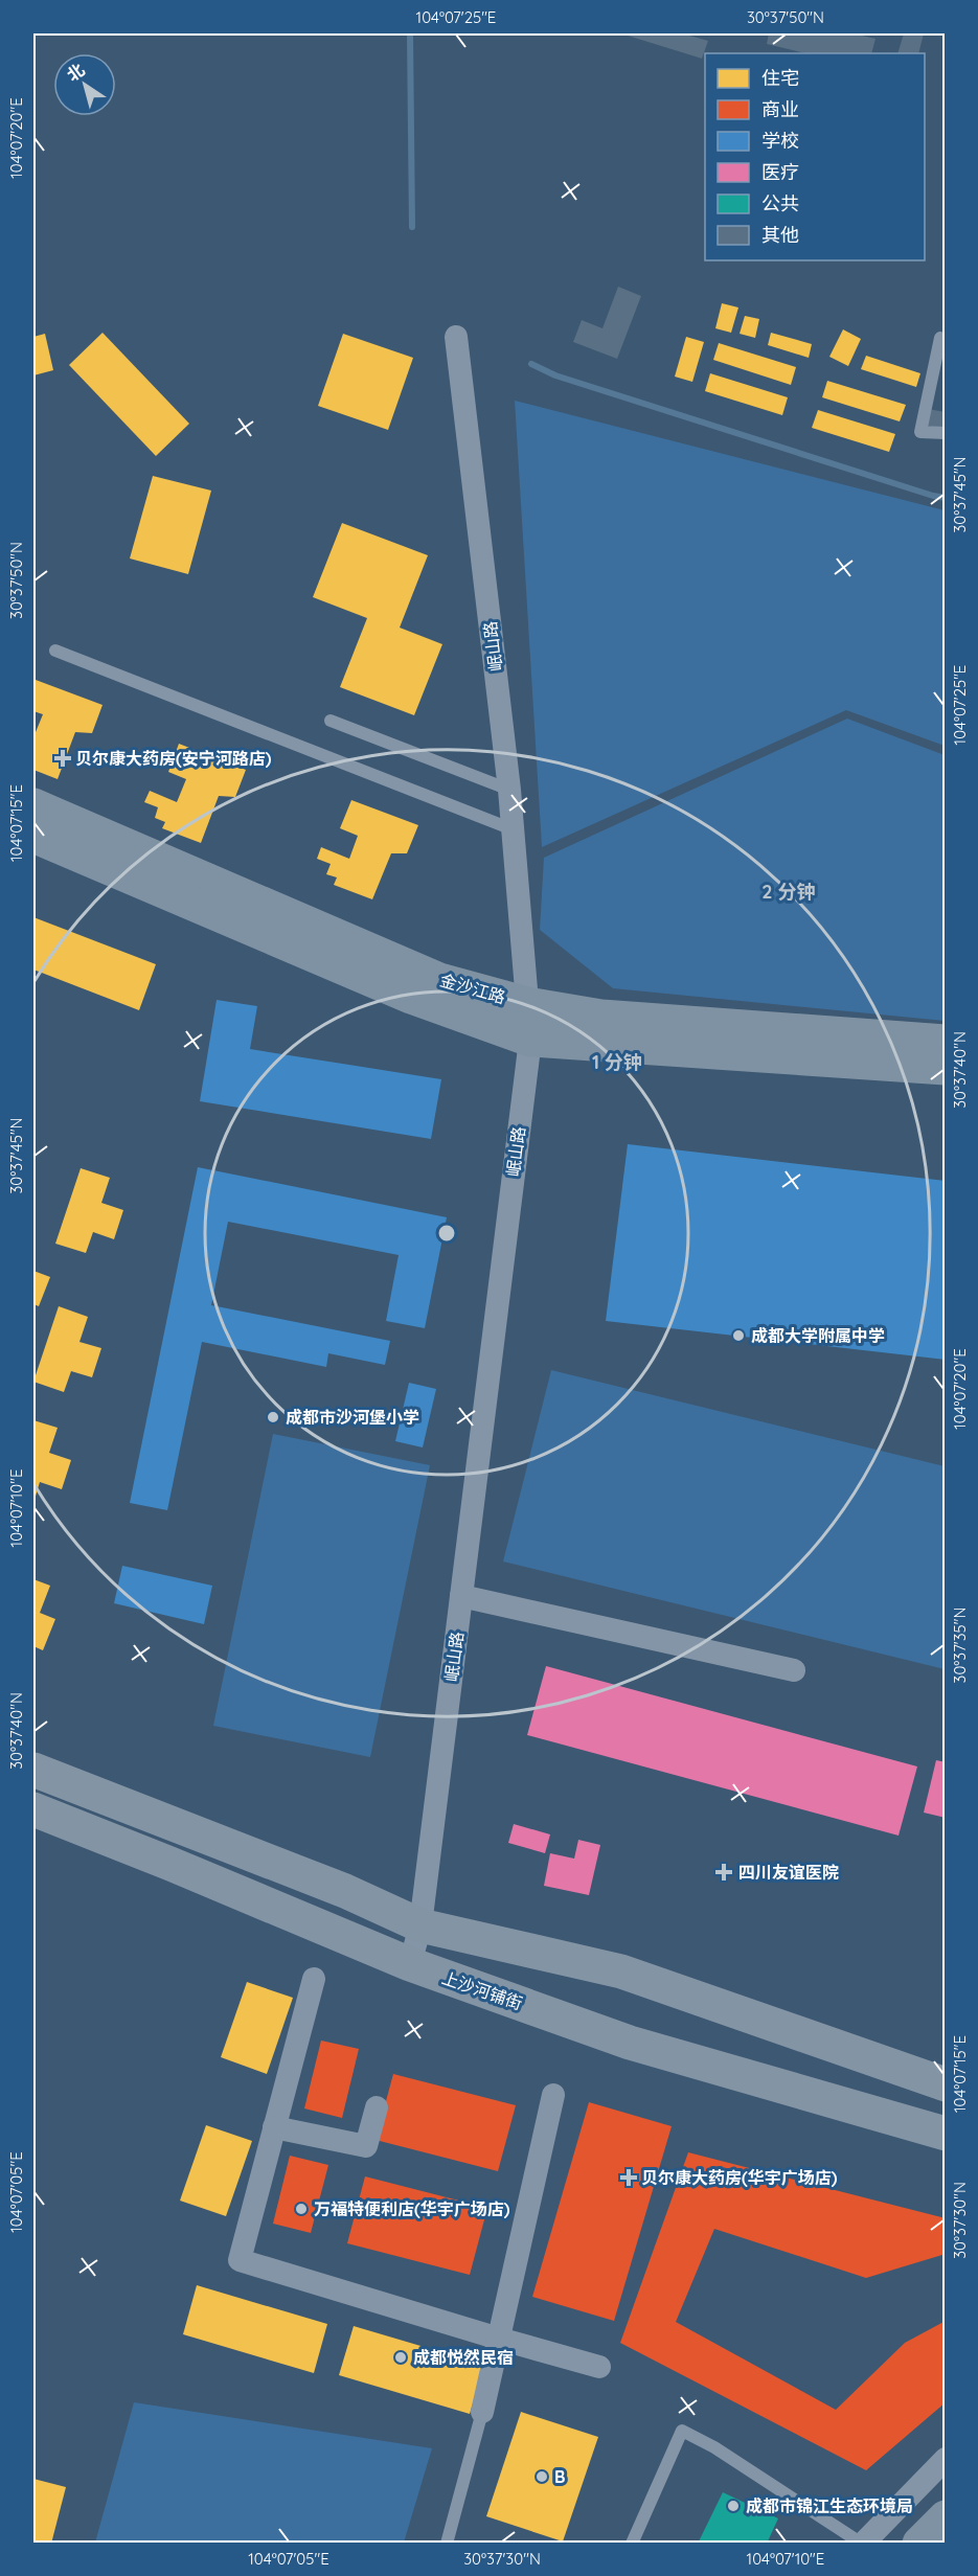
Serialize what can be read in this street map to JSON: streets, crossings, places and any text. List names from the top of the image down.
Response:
{
  "streets": {
    "main road": ["上沙河铺街"],
    "street": ["岷山路", "金沙江路"]
  },
  "crossings": [
    ["岷山路", "金沙江路"],
    ["岷山路", "上沙河铺街"]
  ],
  "places": {
    "health": ["贝尔康大药房(安宁河路店)", "四川友谊医院", "贝尔康大药房(华宇广场店)"],
    "other": [
      "成都大学附属中学",
      "成都市沙河堡小学",
      "万福特便利店(华宇广场店)",
      "成都悦然民宿",
      "B",
      "成都市锦江生态环境局"
    ]
  },
  "legend": [
    "住宅",
    "商业",
    "学校",
    "医疗",
    "公共",
    "其他"
  ],
  "north": "top left",
  "coordinates": [
    "104°07'25\"E",
    "30°37'50\"N",
    "104°07'20\"E",
    "30°37'45\"N",
    "104°07'15\"E",
    "30°37'40\"N",
    "104°07'10\"E",
    "30°37'35\"N",
    "104°07'05\"E",
    "30°37'30\"N"
  ],
  "rings": ["2 分钟", "1 分钟"]
}
